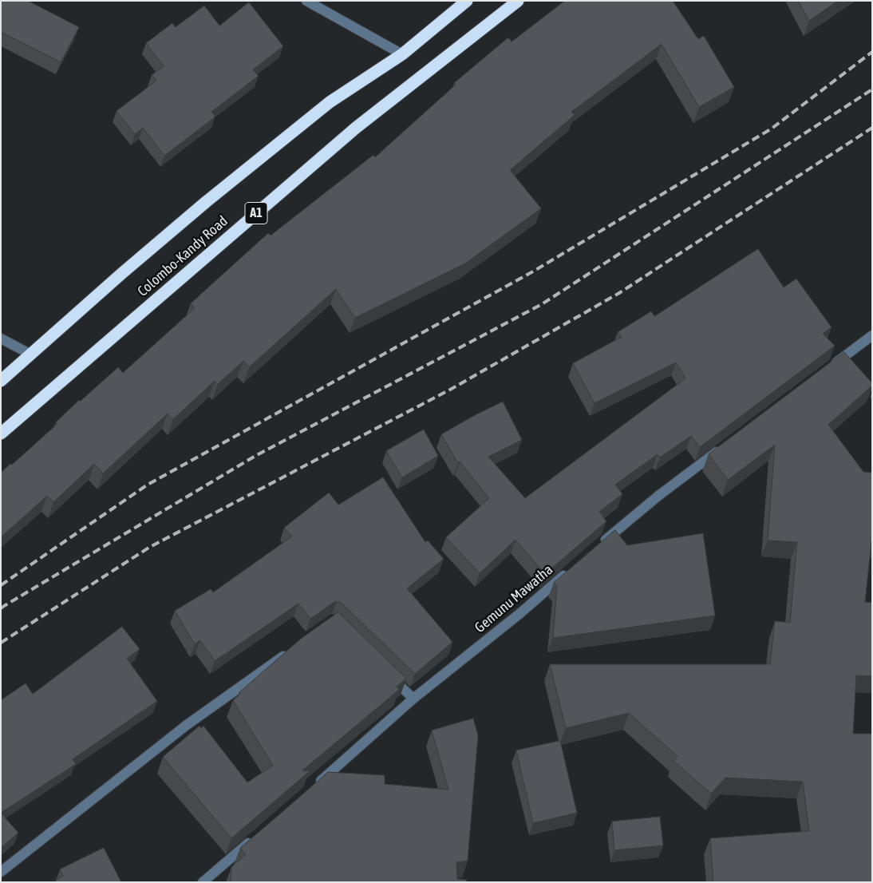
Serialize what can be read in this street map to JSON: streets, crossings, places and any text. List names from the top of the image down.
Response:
{
  "streets": {
    "highway": ["A1", "Colombo-Kandy Road"],
    "street": ["Gemunu Mawatha"]
  }
}
